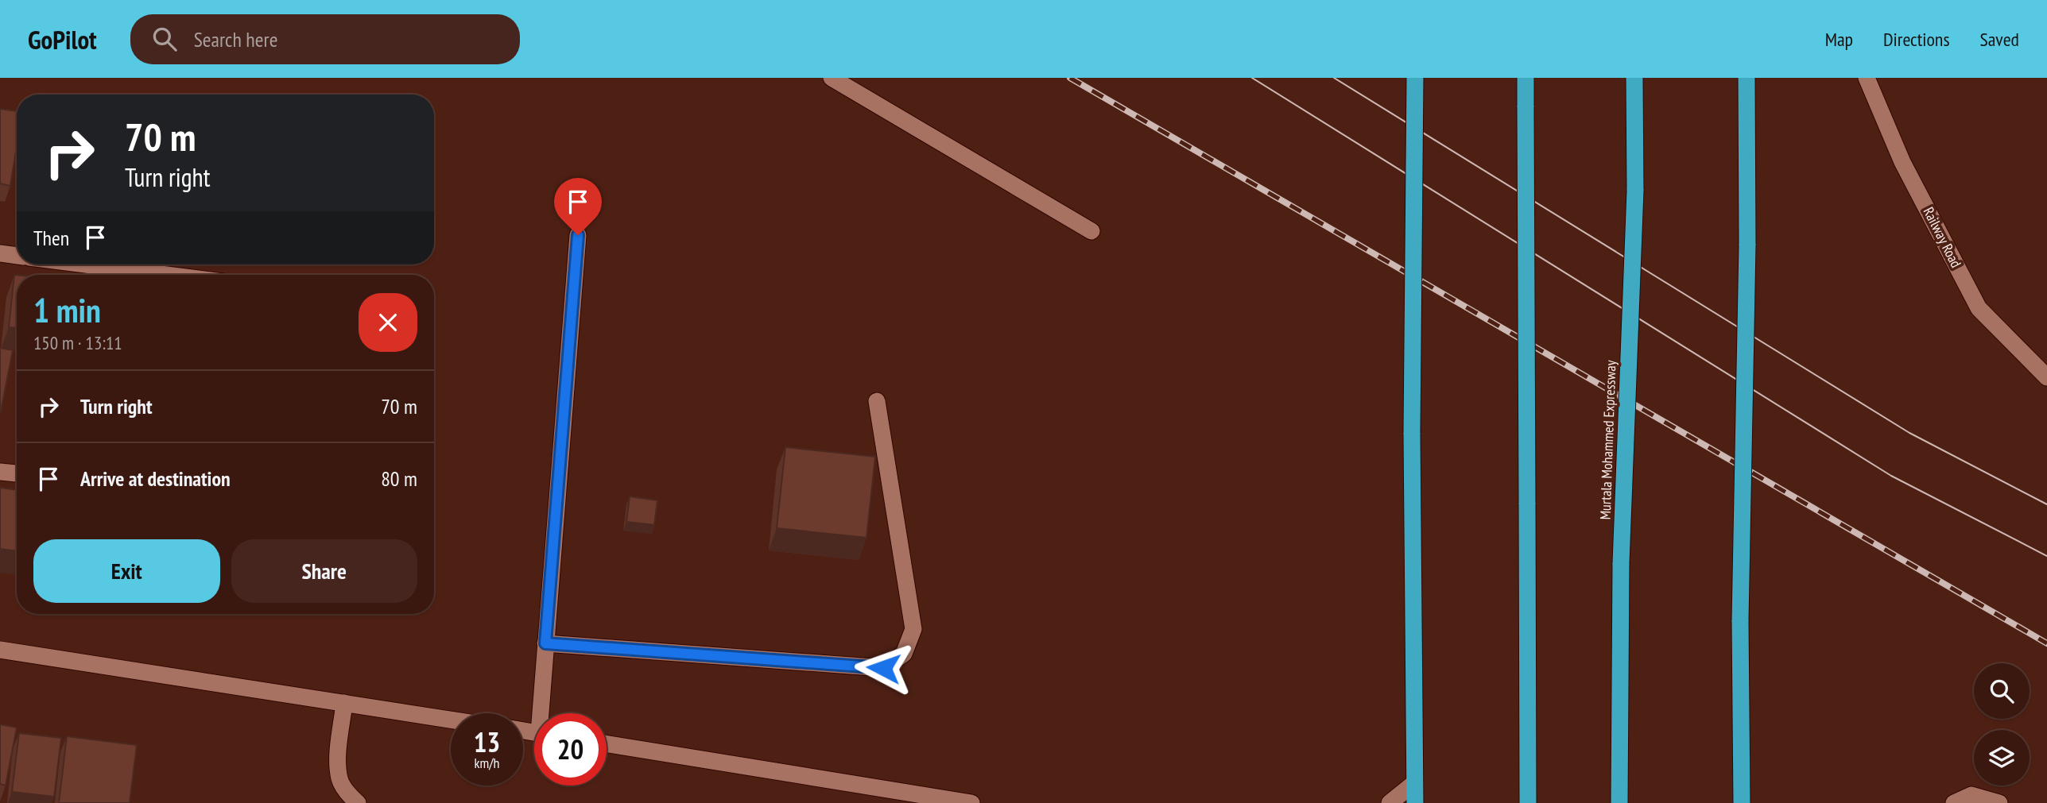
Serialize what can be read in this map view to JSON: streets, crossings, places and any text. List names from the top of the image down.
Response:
{
  "streets": {
    "highway": ["Murtala Mohammed Expressway"],
    "street": ["Railway Road"]
  },
  "page": {
    "header": "GoPilot",
    "search": "Search here",
    "nav": ["Map", "Directions", "Saved"],
    "turn": ["70 m", "Turn right"],
    "then": "Then",
    "heading": ["1 min", "150 m · 13:11"],
    "list": [
      {
        "name": "Turn right",
        "value": "70 m"
      },
      {
        "name": "Arrive at destination",
        "value": "80 m"
      }
    ],
    "buttons": ["Exit", "Share"],
    "speed": "13 km/h",
    "limit": "20"
  }
}
